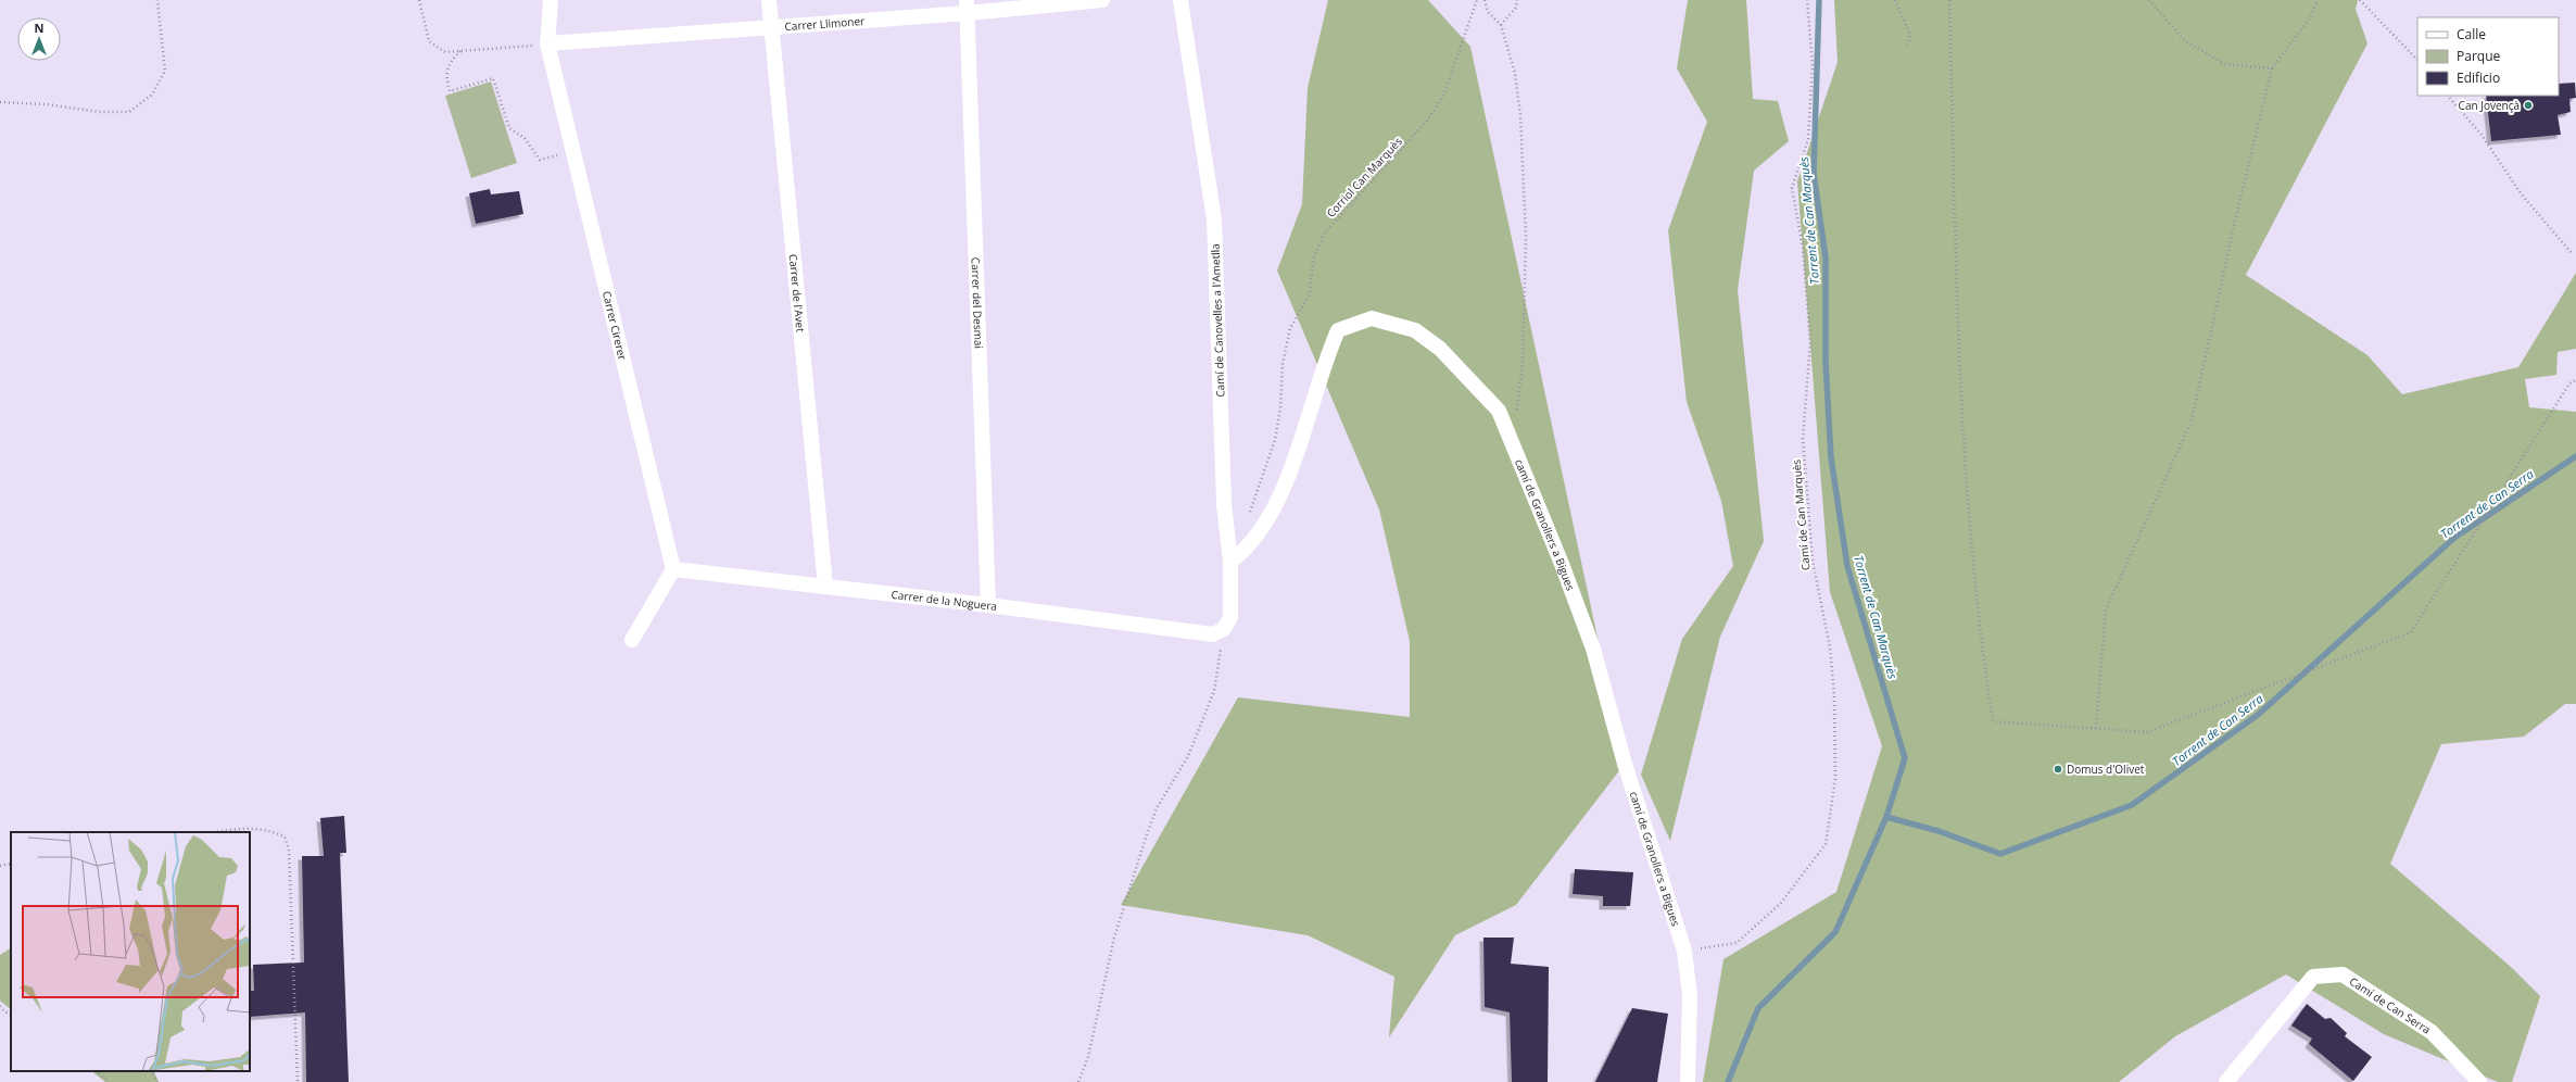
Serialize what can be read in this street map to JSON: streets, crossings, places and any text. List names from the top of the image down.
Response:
{
  "streets": {
    "street": [
      "Carrer Llimoner",
      "Carrer de l'Avet",
      "Carrer del Desmai",
      "Camí de Canovelles a l'Ametlla",
      "Carrer Cirerer",
      "camí de Granollers a Bigues",
      "Carrer de la Noguera",
      "Camí de Can Serra"
    ],
    "path": ["Corriol Can Marquès", "Camí de Can Marquès"]
  },
  "crossings": [
    ["Carrer Llimoner", "Carrer de l'Avet"],
    ["Carrer Llimoner", "Carrer del Desmai"],
    ["Carrer Llimoner", "Carrer Cirerer"],
    ["Carrer de l'Avet", "Carrer de la Noguera"],
    ["Carrer del Desmai", "Carrer de la Noguera"],
    ["Camí de Canovelles a l'Ametlla", "camí de Granollers a Bigues"],
    ["Camí de Canovelles a l'Ametlla", "Carrer de la Noguera"],
    ["Carrer Cirerer", "Carrer de la Noguera"],
    ["Camí de Can Marquès", "camí de Granollers a Bigues"]
  ],
  "water": ["Torrent de Can Marquès", "Torrent de Can Serra"],
  "places": ["Can Jovençà", "Domus d'Olivet"],
  "legend": ["Calle", "Parque", "Edificio"],
  "north": "top"
}
